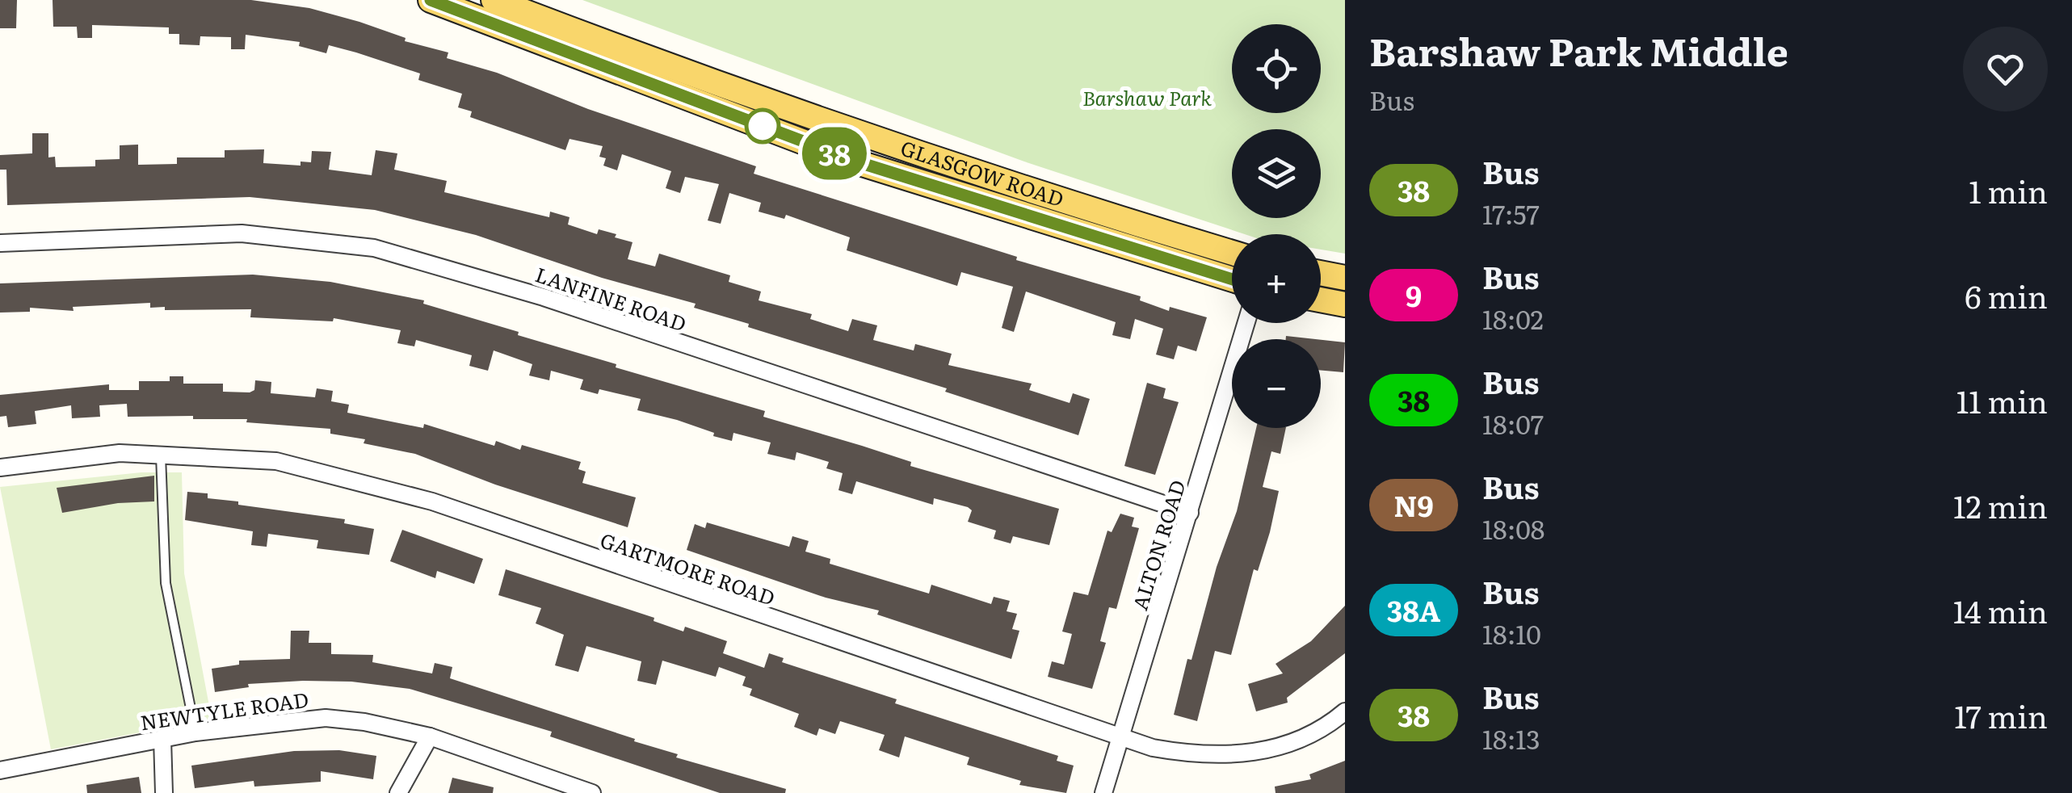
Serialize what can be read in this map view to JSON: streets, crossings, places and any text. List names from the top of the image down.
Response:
{
  "streets": {
    "main road": ["GLASGOW ROAD"],
    "street": [
      "LANFINE ROAD",
      "ALTON ROAD",
      "GARTMORE ROAD",
      "NEWTYLE ROAD"
    ]
  },
  "crossings": [
    ["LANFINE ROAD", "ALTON ROAD"],
    ["ALTON ROAD", "GARTMORE ROAD"]
  ],
  "parks": ["Barshaw Park"],
  "lines": ["bus line 38"],
  "page": {
    "on_map": "38",
    "heading": ["Barshaw Park Middle", "Bus"],
    "map_buttons": ["+", "−"],
    "list": [
      {
        "mark": "38",
        "name": "Bus",
        "note": "17:57",
        "value": "1 min"
      },
      {
        "mark": "9",
        "name": "Bus",
        "note": "18:02",
        "value": "6 min"
      },
      {
        "mark": "38",
        "name": "Bus",
        "note": "18:07",
        "value": "11 min"
      },
      {
        "mark": "N9",
        "name": "Bus",
        "note": "18:08",
        "value": "12 min"
      },
      {
        "mark": "38A",
        "name": "Bus",
        "note": "18:10",
        "value": "14 min"
      },
      {
        "mark": "38",
        "name": "Bus",
        "note": "18:13",
        "value": "17 min"
      }
    ]
  }
}
